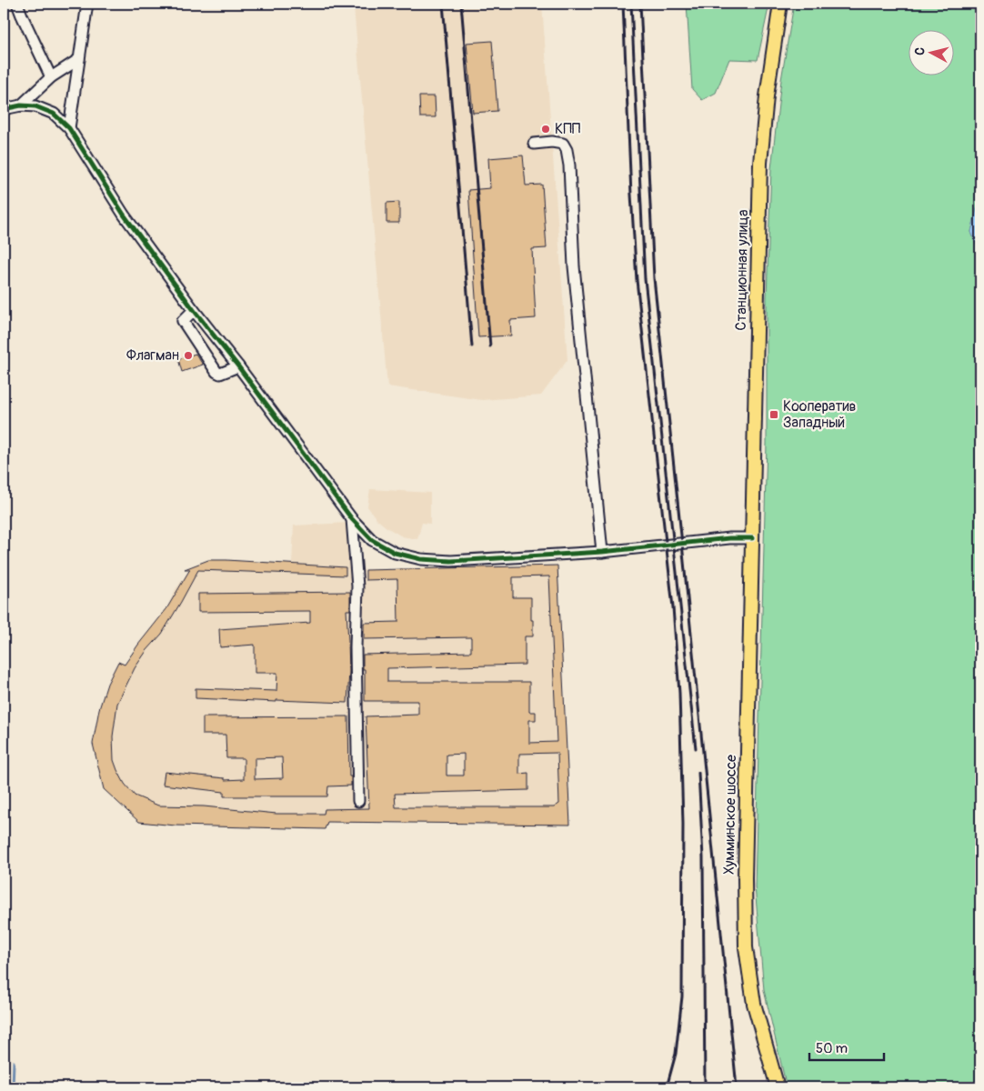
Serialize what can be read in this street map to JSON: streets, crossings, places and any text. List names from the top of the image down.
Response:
{
  "streets": {
    "main road": ["Станционная улица", "Хумминское шоссе"]
  },
  "crossings": [
    ["Станционная улица", "Хумминское шоссе"]
  ],
  "places": {
    "other": ["КПП", "Флагман"],
    "transit": ["Кооператив Западный"]
  },
  "scale_bar": "50 m",
  "north": "left"
}
